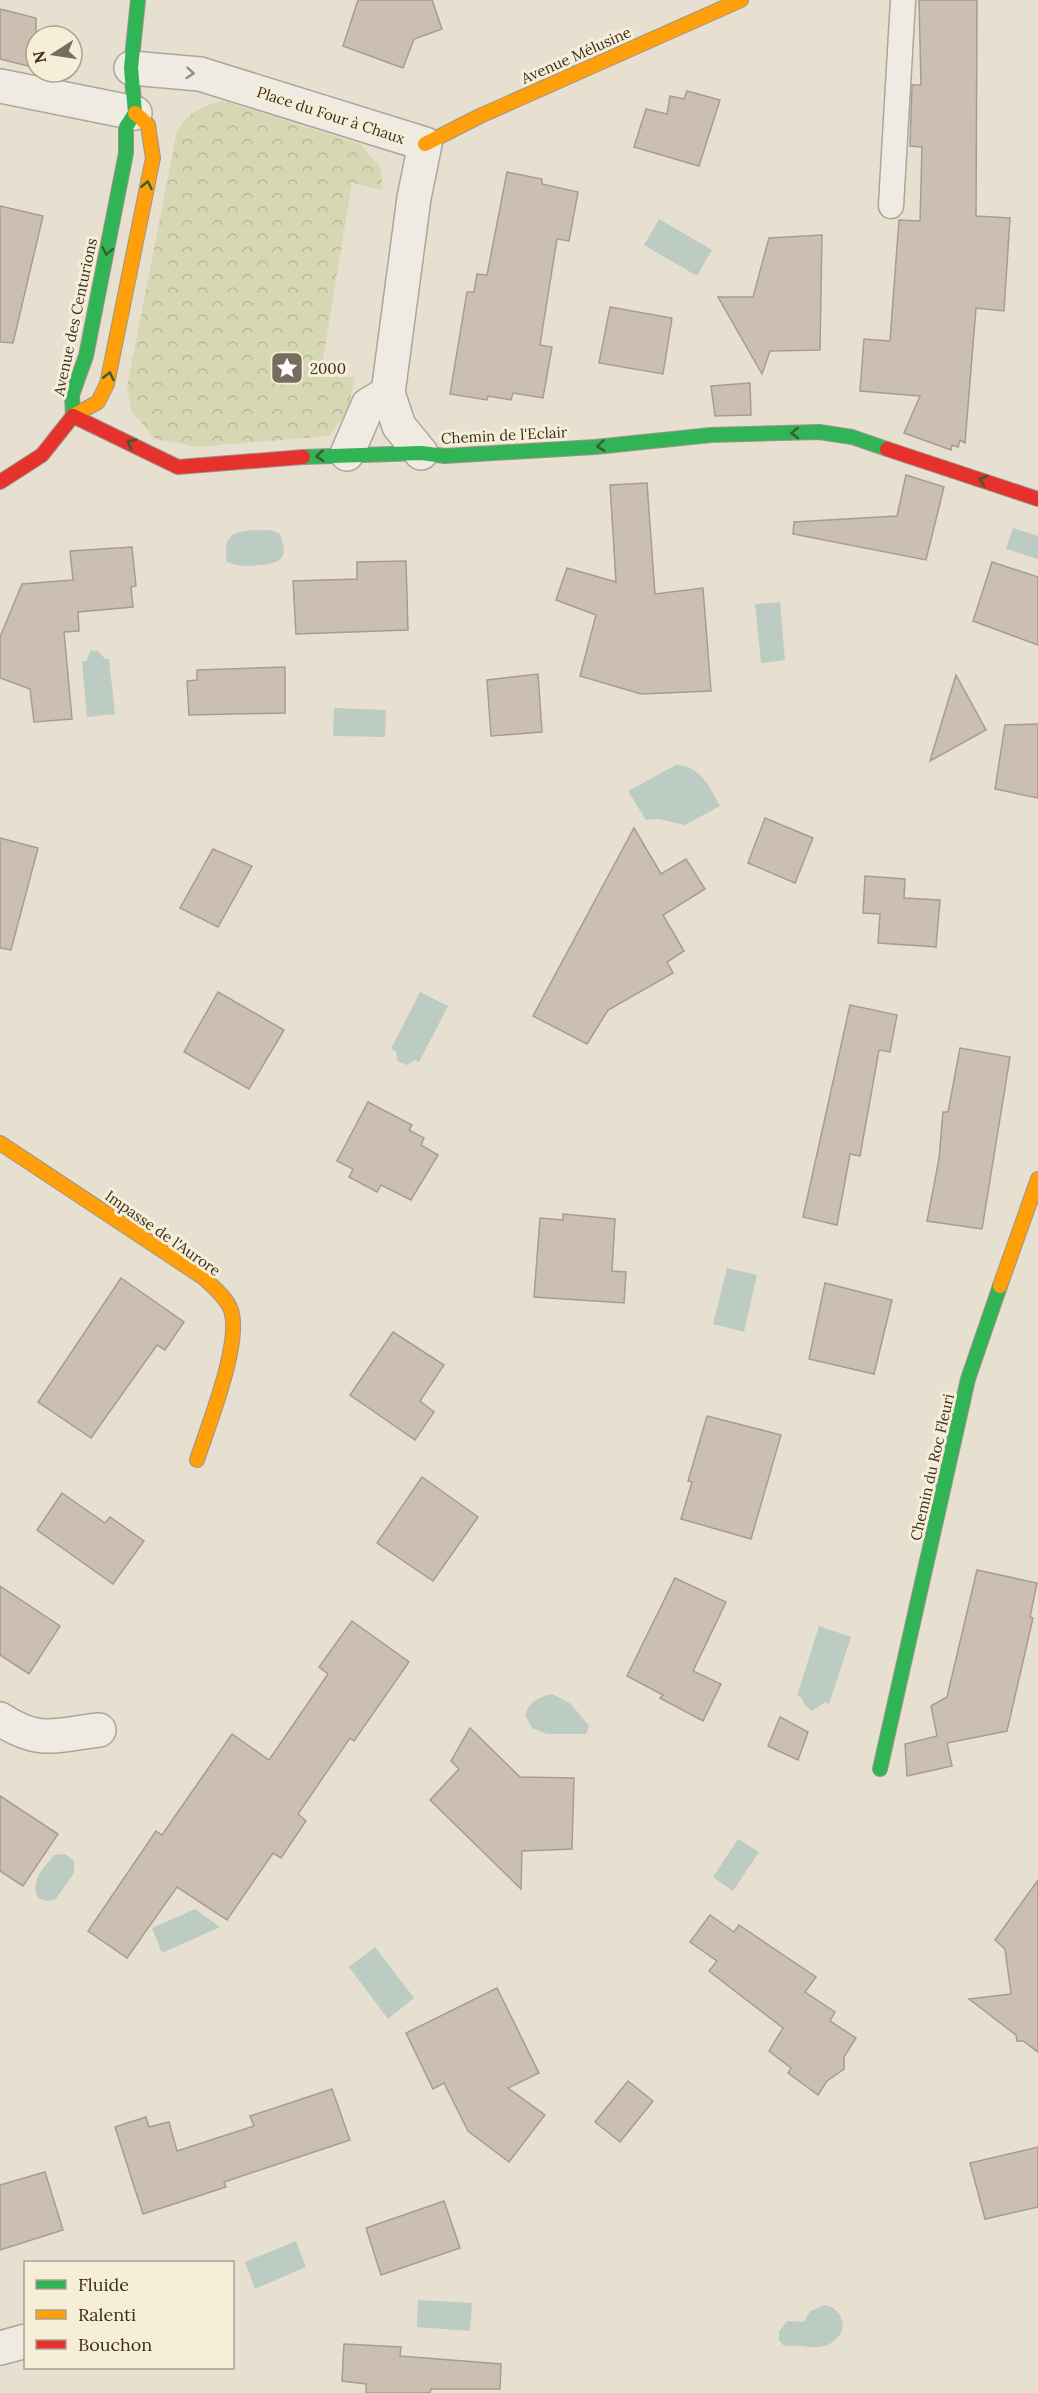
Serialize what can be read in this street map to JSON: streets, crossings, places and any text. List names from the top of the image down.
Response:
{
  "streets": {
    "street": [
      "Avenue Mélusine",
      "Place du Four à Chaux",
      "Avenue des Centurions",
      "Chemin de l'Eclair",
      "Impasse de l'Aurore",
      "Chemin du Roc Fleuri"
    ]
  },
  "crossings": [
    ["Avenue Mélusine", "Place du Four à Chaux"],
    ["Place du Four à Chaux", "Avenue des Centurions"],
    ["Place du Four à Chaux", "Chemin de l'Eclair"],
    ["Avenue des Centurions", "Chemin de l'Eclair"]
  ],
  "one_way": ["Place du Four à Chaux", "Chemin de l'Eclair"],
  "places": {
    "place": ["2000"]
  },
  "legend": ["Fluide", "Ralenti", "Bouchon"],
  "north": "left"
}
